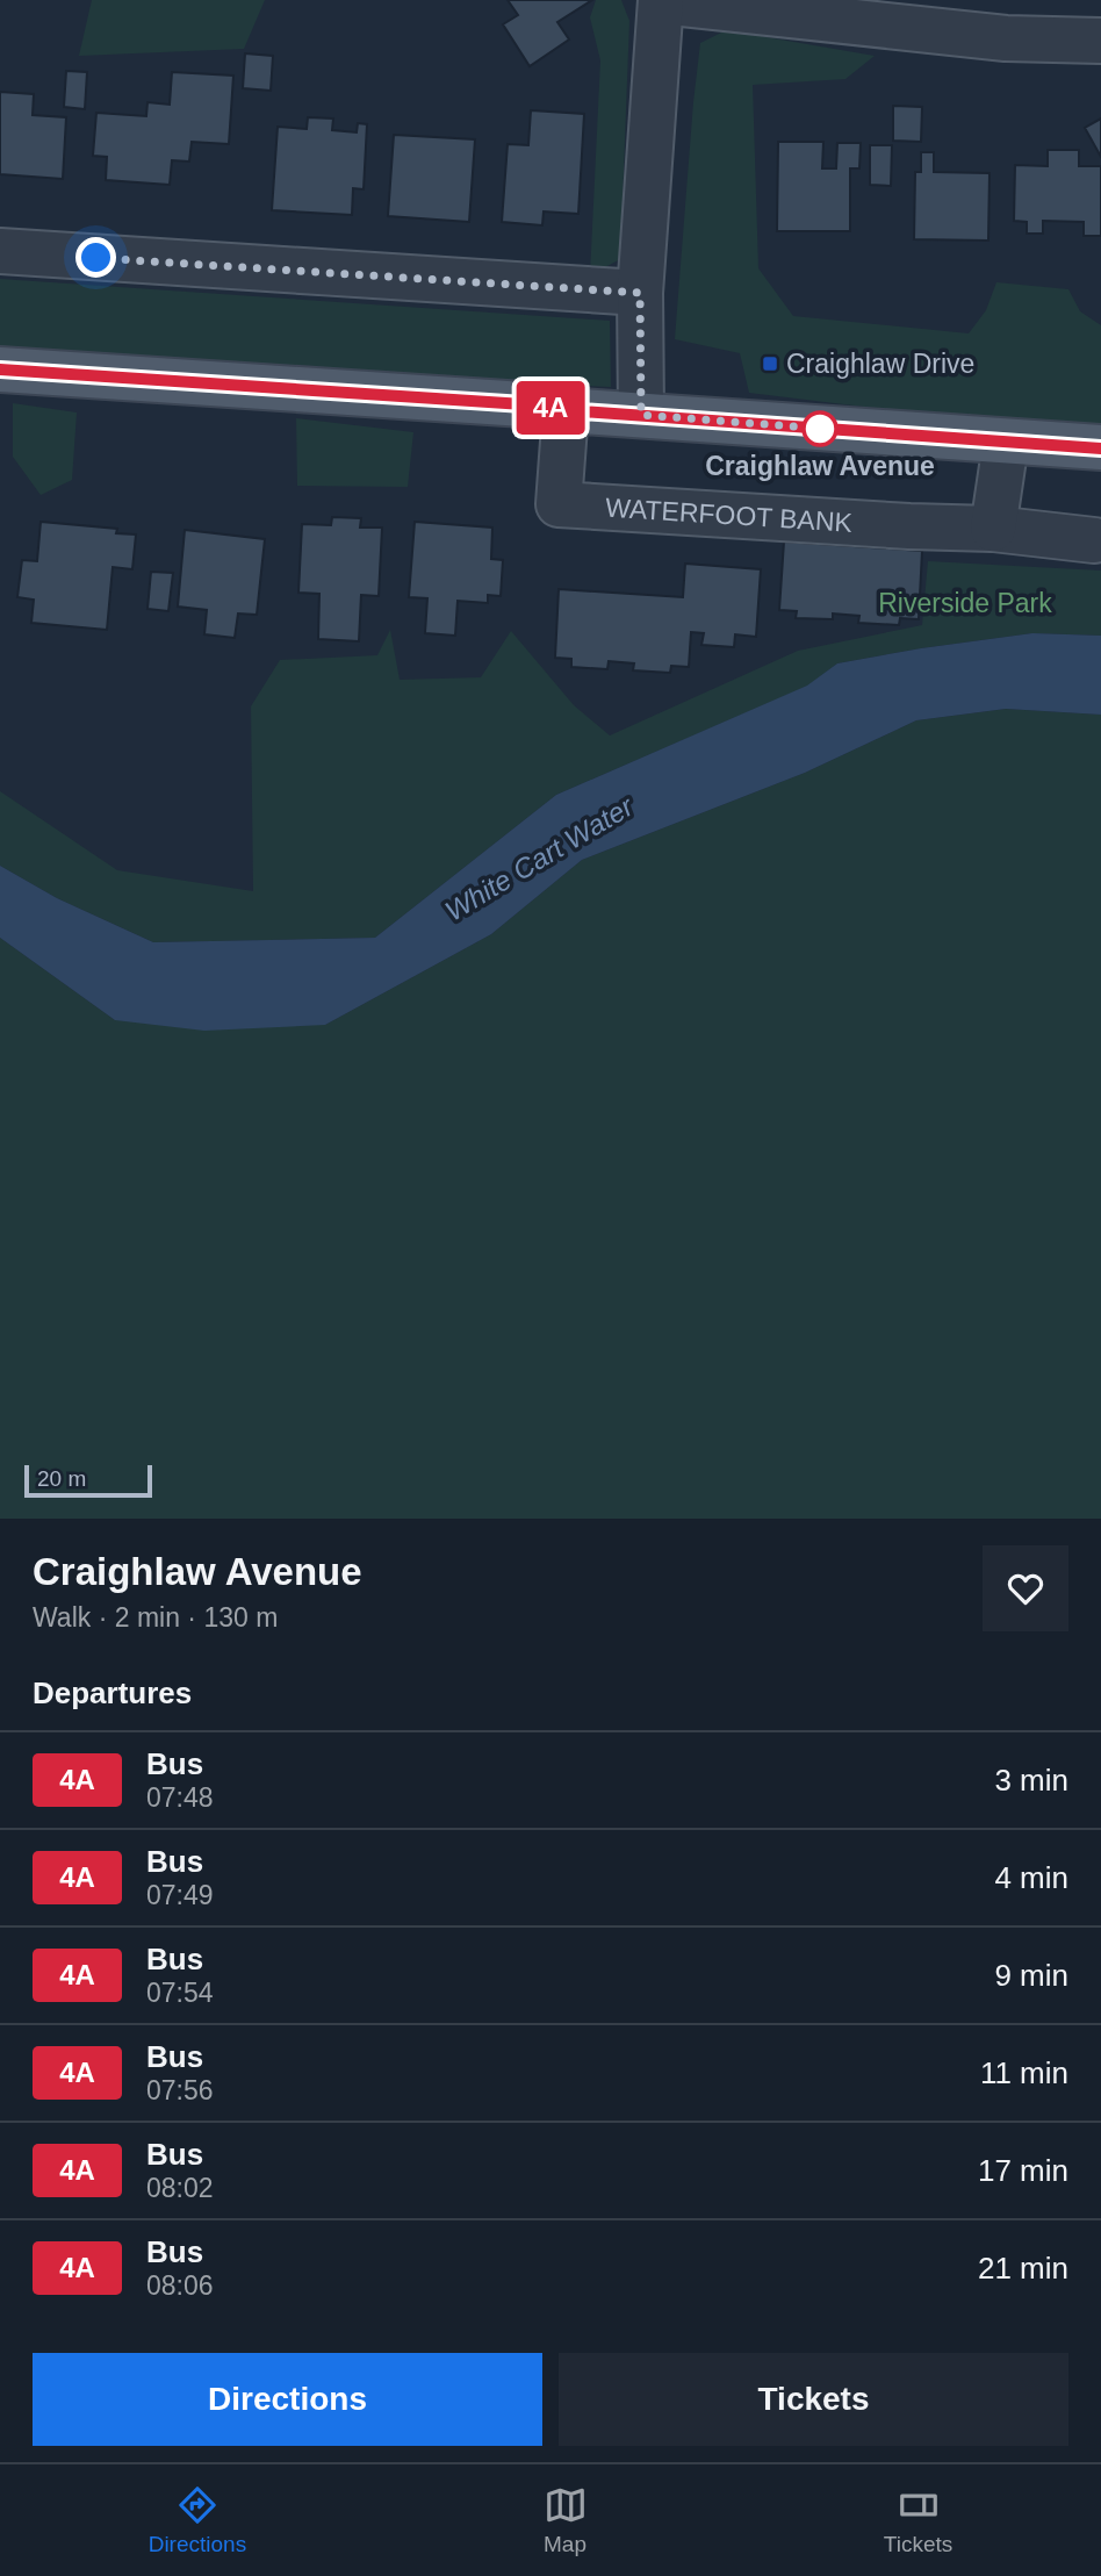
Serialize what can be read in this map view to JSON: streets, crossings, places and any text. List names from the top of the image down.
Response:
{
  "streets": {
    "street": ["WATERFOOT BANK"]
  },
  "water": ["White Cart Water"],
  "parks": ["Riverside Park"],
  "places": {
    "transit": ["Craighlaw Drive"],
    "other": ["Craighlaw Avenue"]
  },
  "lines": ["bus line 4A"],
  "scale_bar": "20 m",
  "page": {
    "on_map": "4A",
    "scale": "20 m",
    "heading": [
      ["Craighlaw Avenue", "Walk · 2 min · 130 m"],
      "Departures"
    ],
    "list": [
      {
        "mark": "4A",
        "name": "Bus",
        "note": "07:48",
        "value": "3 min"
      },
      {
        "mark": "4A",
        "name": "Bus",
        "note": "07:49",
        "value": "4 min"
      },
      {
        "mark": "4A",
        "name": "Bus",
        "note": "07:54",
        "value": "9 min"
      },
      {
        "mark": "4A",
        "name": "Bus",
        "note": "07:56",
        "value": "11 min"
      },
      {
        "mark": "4A",
        "name": "Bus",
        "note": "08:02",
        "value": "17 min"
      },
      {
        "mark": "4A",
        "name": "Bus",
        "note": "08:06",
        "value": "21 min"
      }
    ],
    "buttons": ["Directions", "Tickets"],
    "tabs": ["Directions", "Map", "Tickets"]
  }
}
